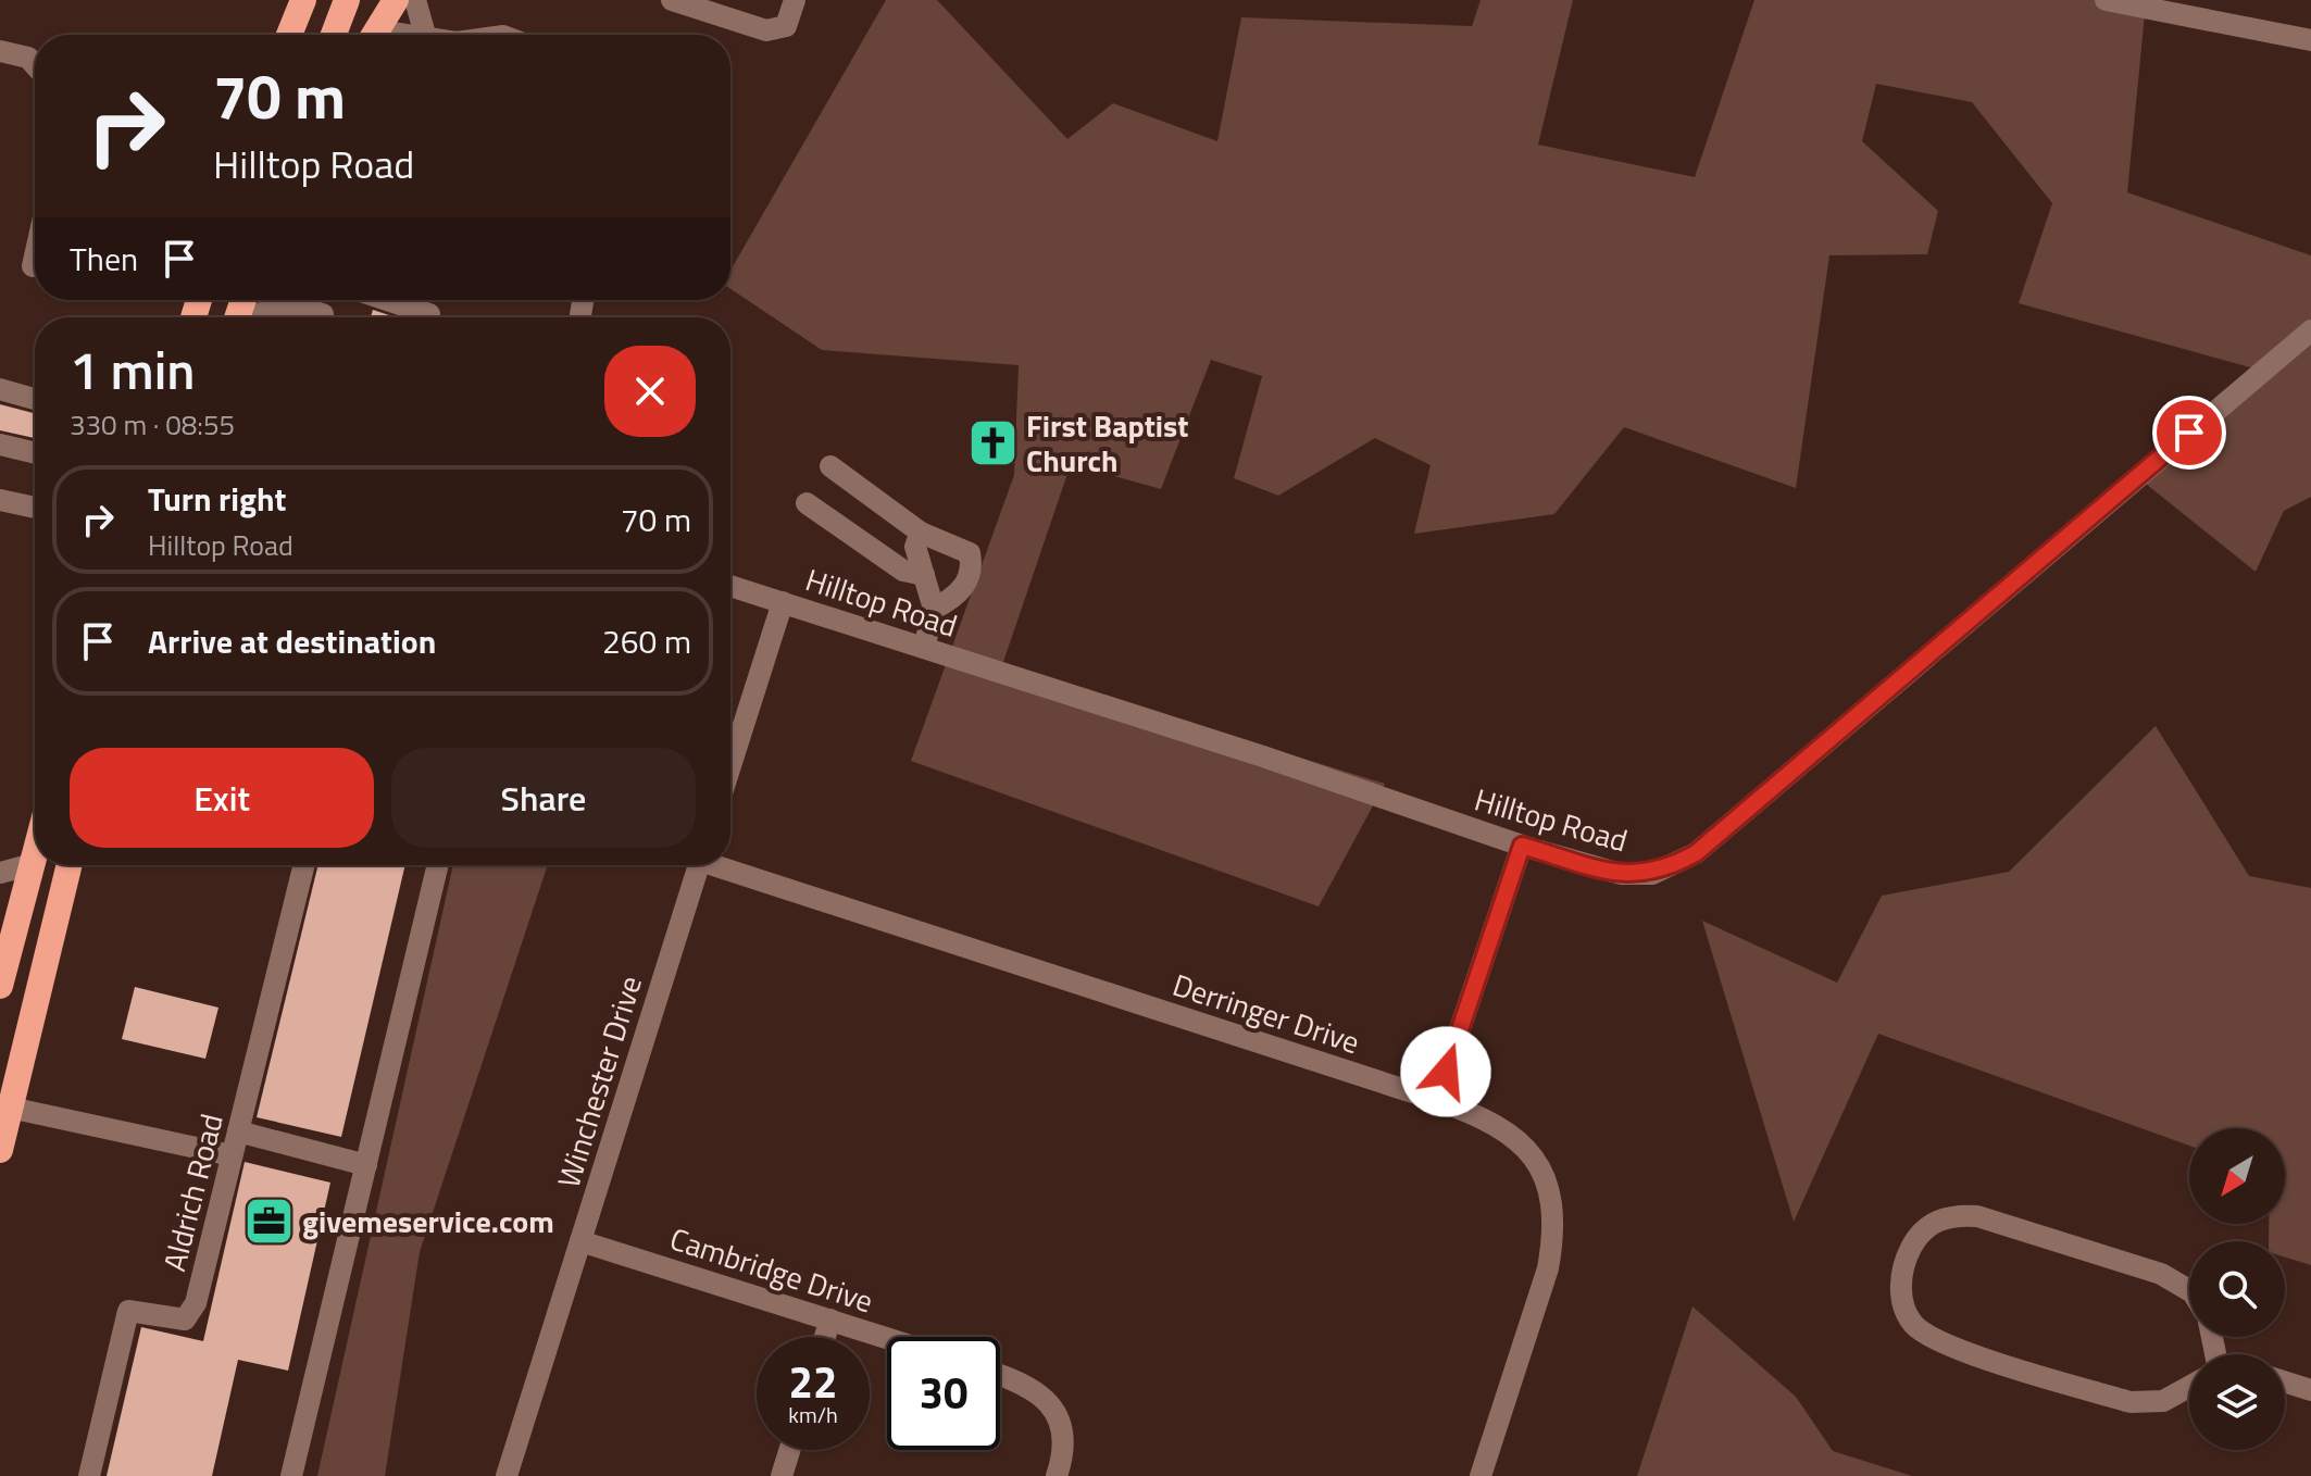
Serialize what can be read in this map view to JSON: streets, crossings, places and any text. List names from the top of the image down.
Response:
{
  "streets": {
    "street": [
      "Hilltop Road",
      "Derringer Drive",
      "Winchester Drive",
      "Aldrich Road",
      "Cambridge Drive"
    ]
  },
  "crossings": [
    ["Winchester Drive", "Cambridge Drive"]
  ],
  "places": {
    "church": ["First Baptist Church"],
    "office": ["givemeservice.com"]
  },
  "north": "bottom left",
  "page": {
    "turn": ["70 m", "Hilltop Road"],
    "then": "Then",
    "heading": ["1 min", "330 m · 08:55"],
    "list": [
      {
        "name": "Turn right",
        "note": "Hilltop Road",
        "value": "70 m"
      },
      {
        "name": "Arrive at destination",
        "value": "260 m"
      }
    ],
    "buttons": ["Exit", "Share"],
    "speed": "22 km/h",
    "limit": "30"
  }
}
